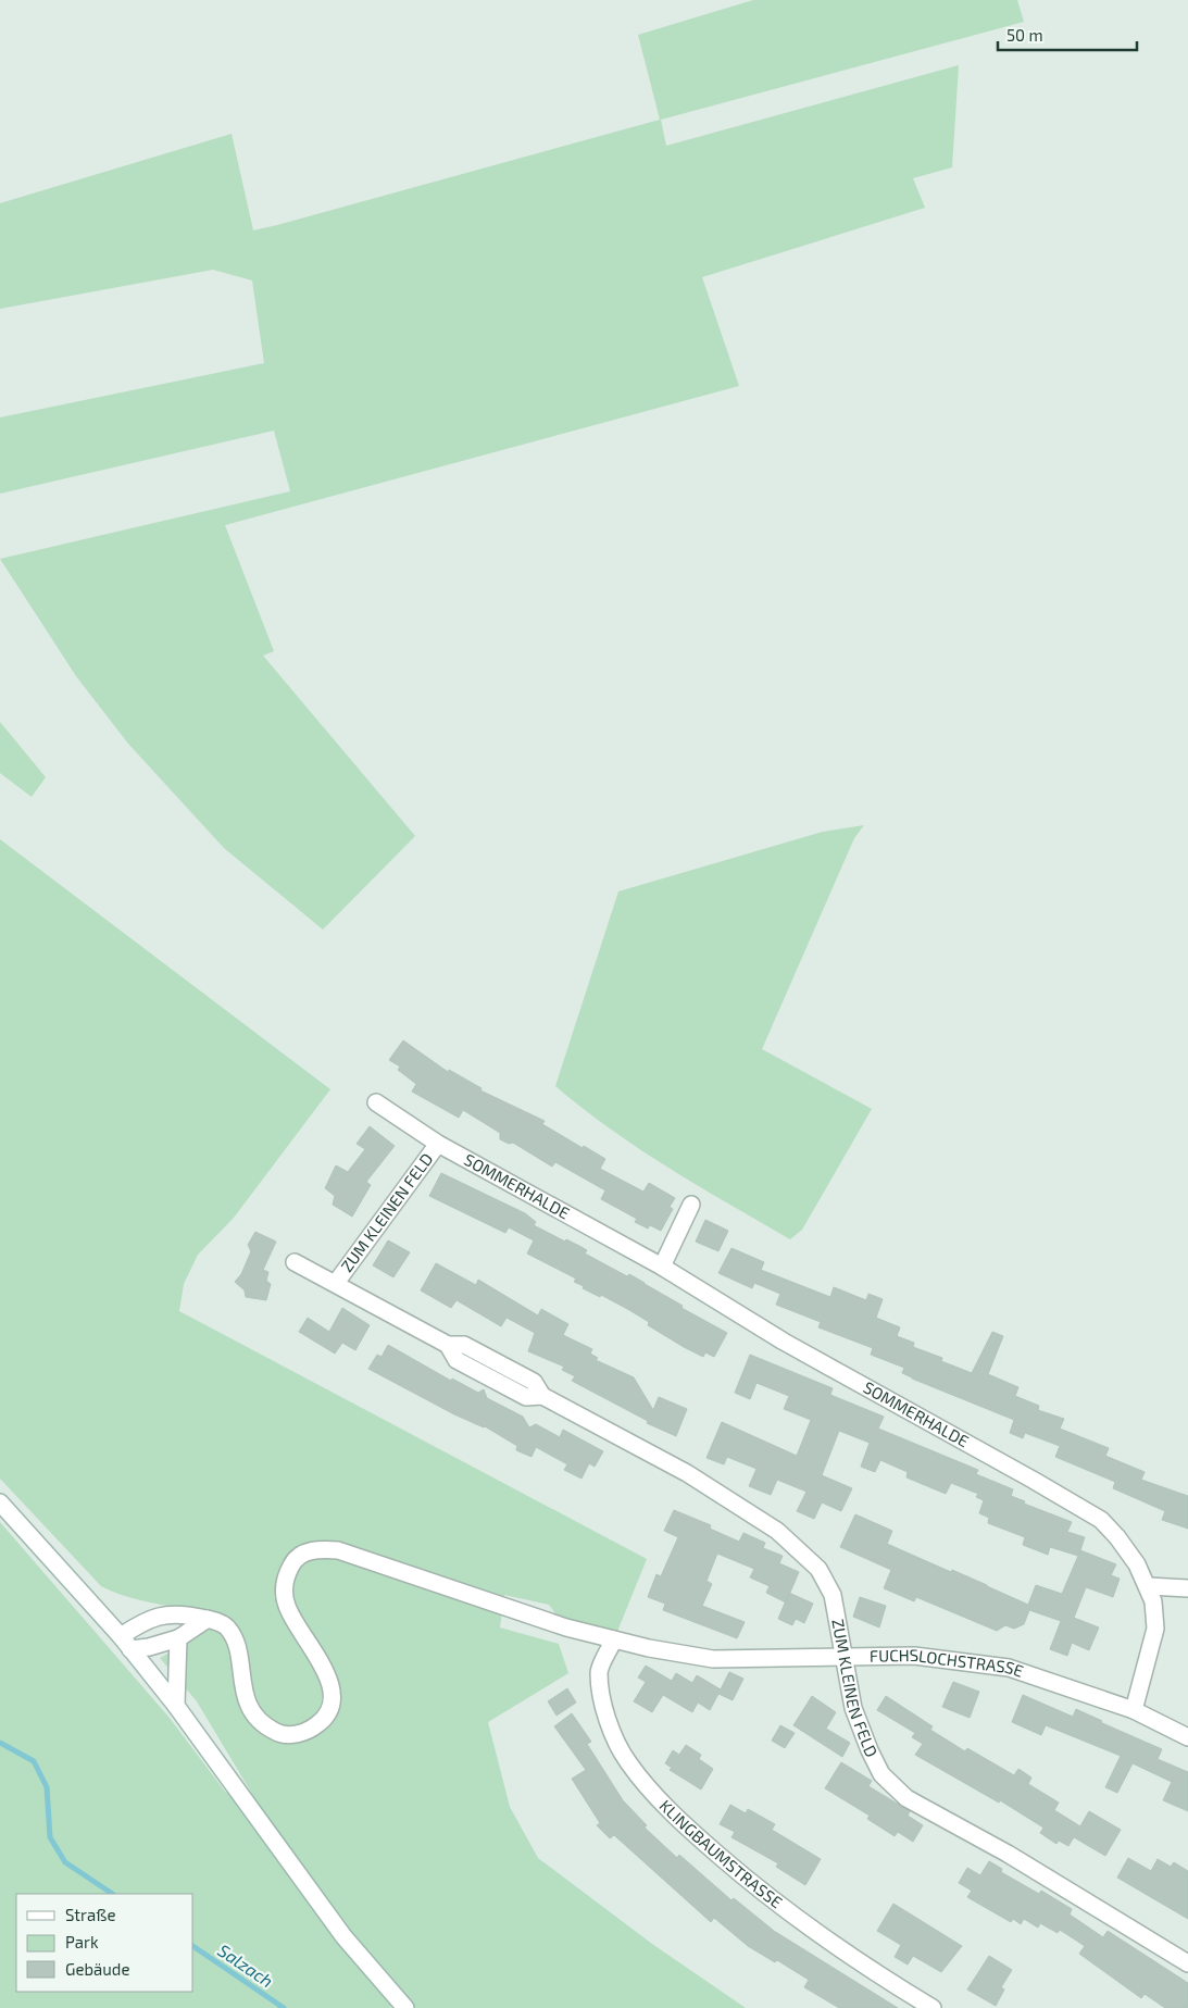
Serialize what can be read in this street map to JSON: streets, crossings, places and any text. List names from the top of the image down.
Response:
{
  "streets": {
    "street": [
      "SOMMERHALDE",
      "ZUM KLEINEN FELD",
      "FUCHSLOCHSTRASSE",
      "KLINGBAUMSTRASSE"
    ]
  },
  "crossings": [
    ["SOMMERHALDE", "ZUM KLEINEN FELD"],
    ["SOMMERHALDE", "FUCHSLOCHSTRASSE"],
    ["ZUM KLEINEN FELD", "FUCHSLOCHSTRASSE"],
    ["FUCHSLOCHSTRASSE", "KLINGBAUMSTRASSE"]
  ],
  "water": ["Salzach"],
  "legend": ["Straße", "Park", "Gebäude"],
  "scale_bar": "50 m"
}
